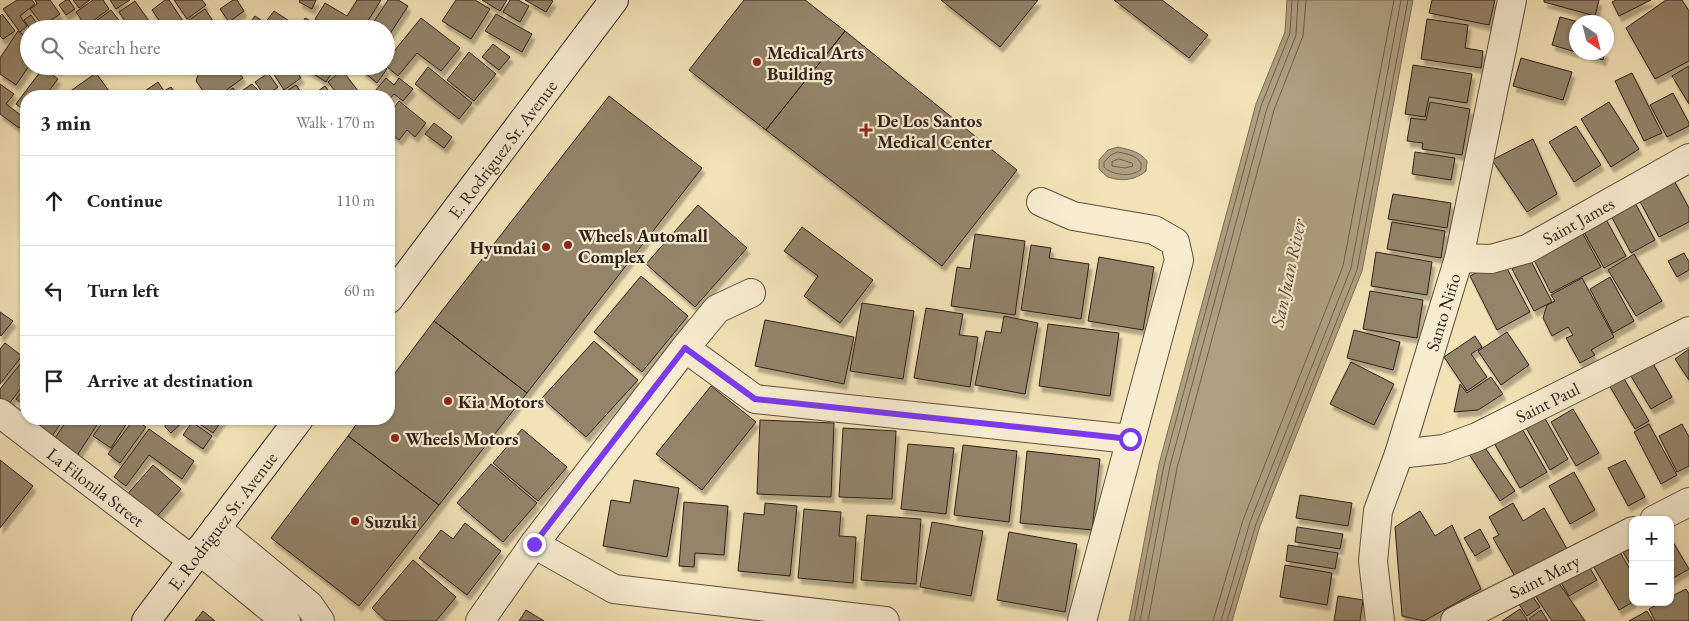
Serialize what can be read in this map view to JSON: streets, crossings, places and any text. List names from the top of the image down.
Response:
{
  "streets": {
    "street": [
      "E. Rodriguez Sr. Avenue",
      "Saint James",
      "Santo Niño",
      "Saint Paul",
      "La Filonila Street",
      "Saint Mary"
    ]
  },
  "crossings": [
    ["E. Rodriguez Sr. Avenue", "La Filonila Street"],
    ["Saint James", "Santo Niño"],
    ["Santo Niño", "Saint Paul"]
  ],
  "water": ["San Juan River"],
  "places": {
    "other": [
      "Medical Arts Building",
      "Wheels Automall Complex",
      "Hyundai",
      "Kia Motors",
      "Wheels Motors",
      "Suzuki"
    ],
    "health": ["De Los Santos Medical Center"]
  },
  "north": "bottom right",
  "page": {
    "search": "Search here",
    "heading": ["3 min", "Walk · 170 m"],
    "list": [
      ["Continue", "110 m"],
      ["Turn left", "60 m"],
      "Arrive at destination"
    ],
    "map_buttons": ["+", "−"]
  }
}
